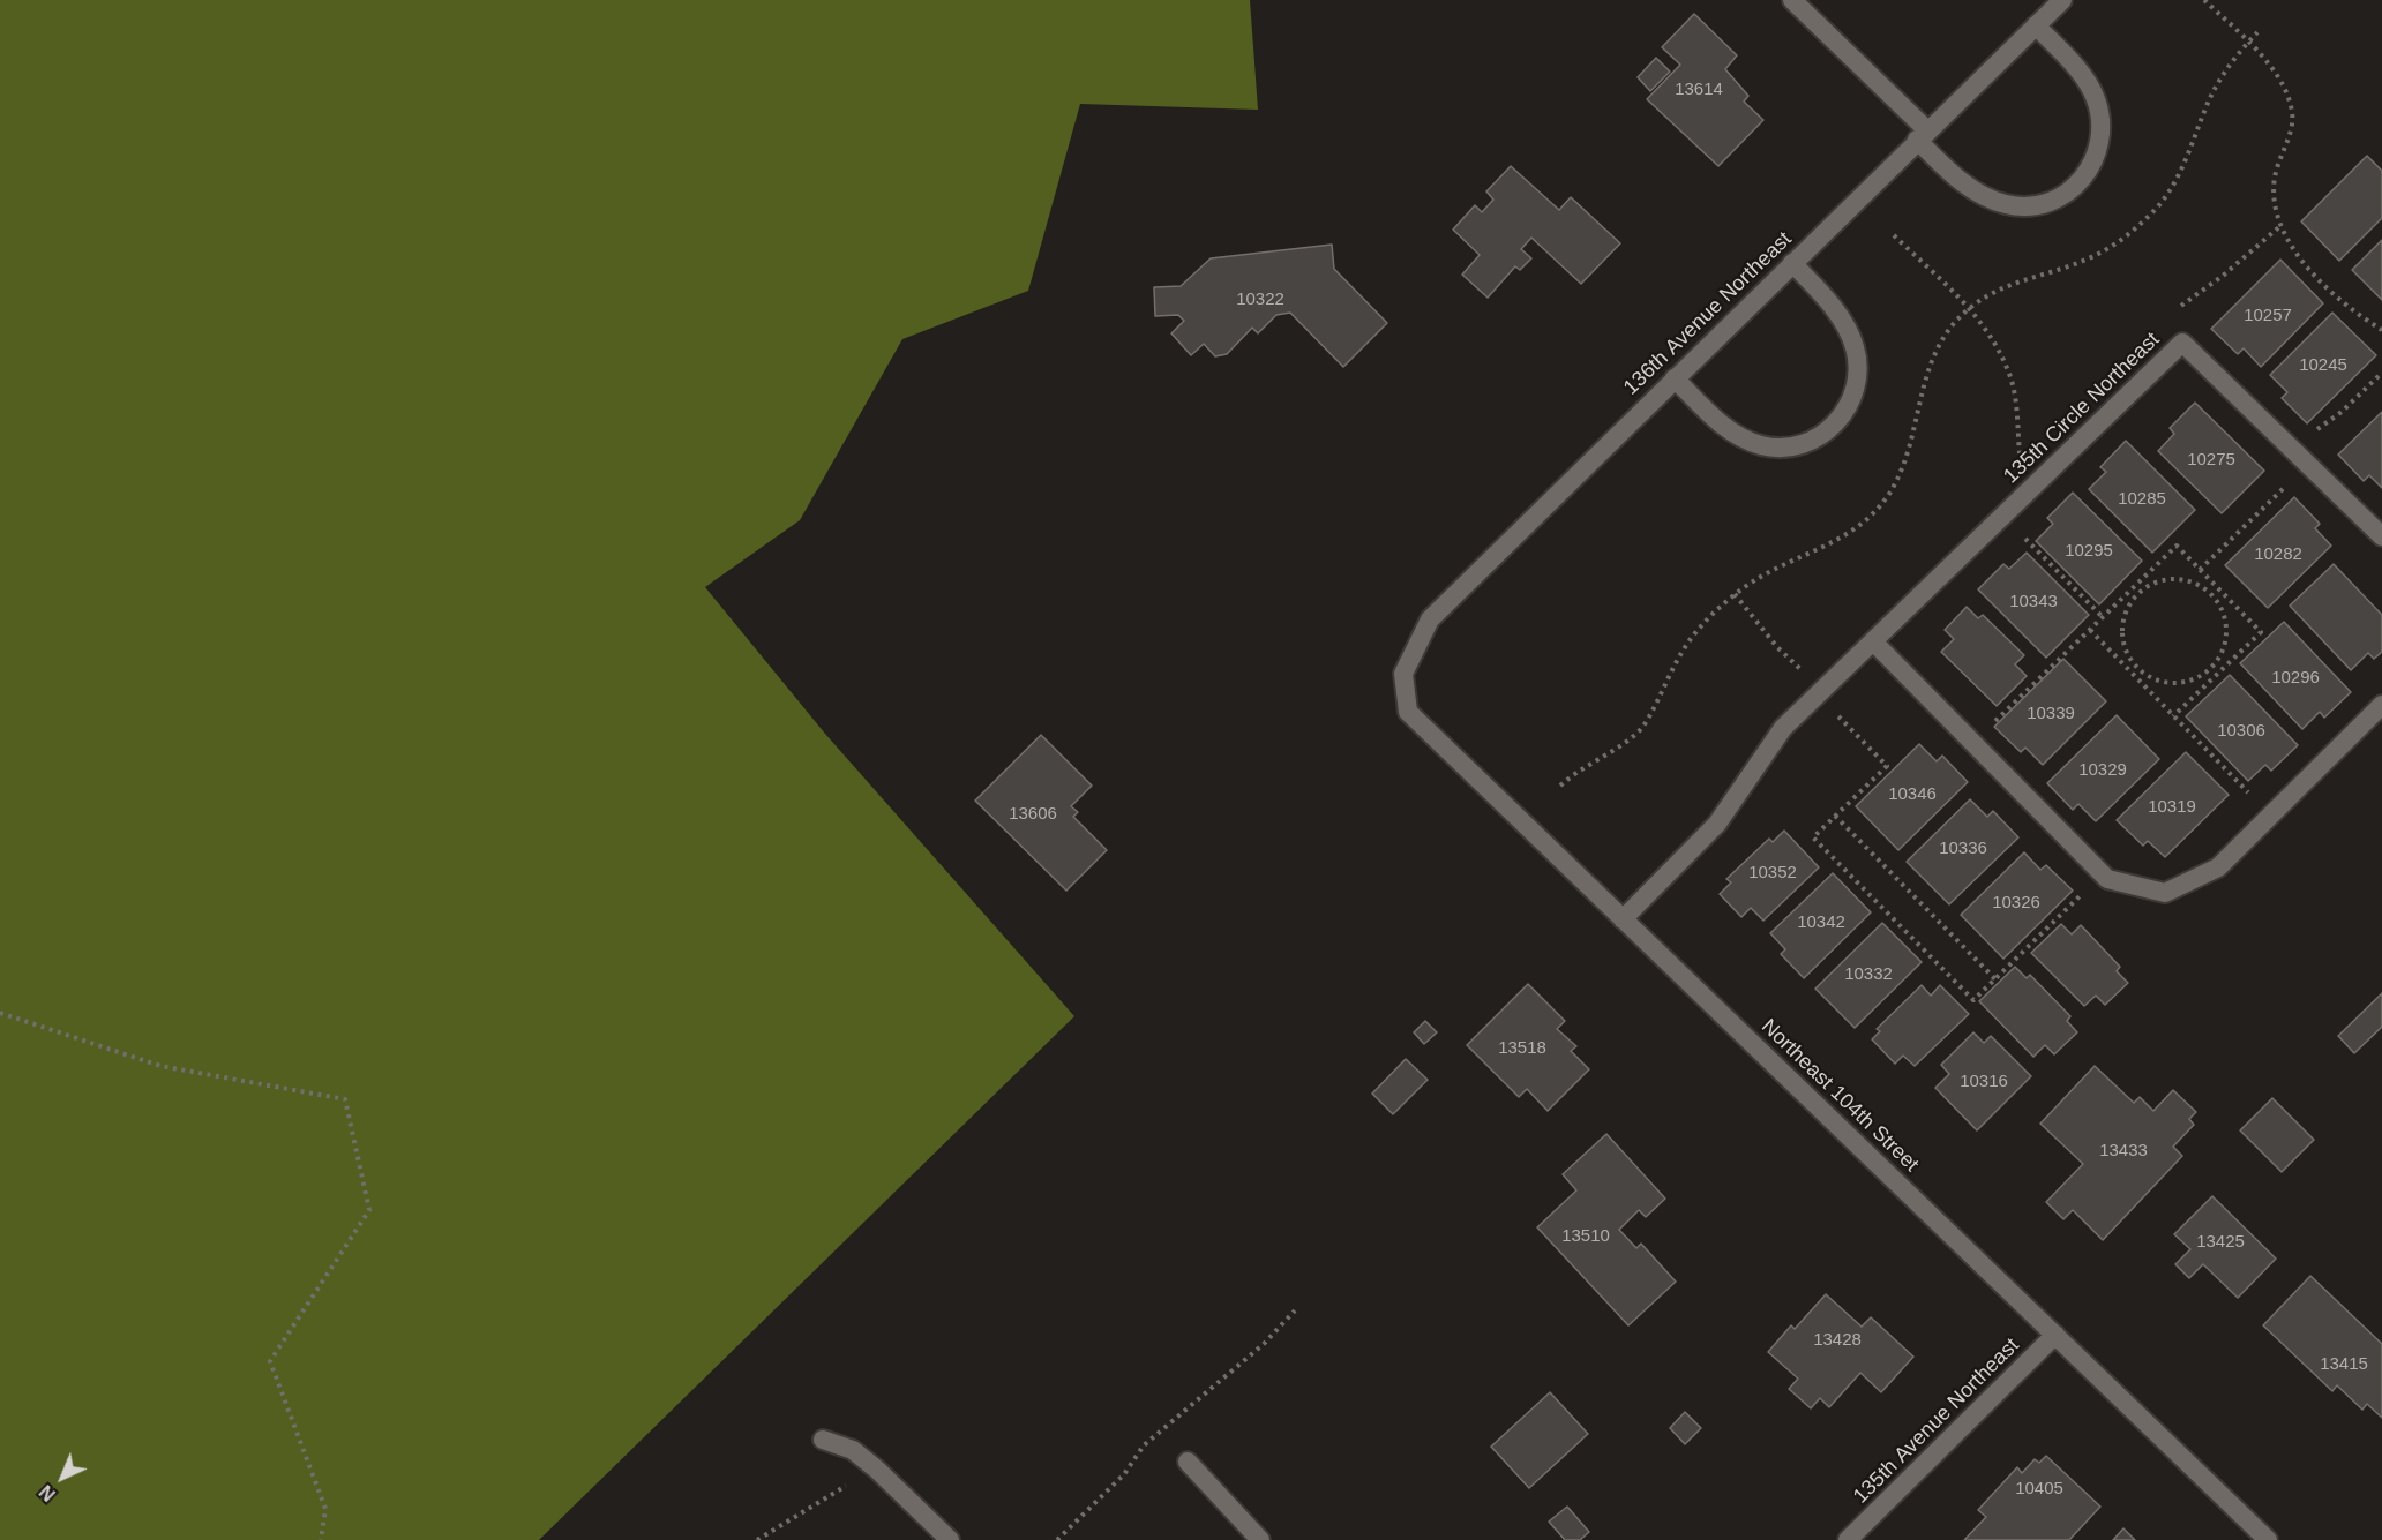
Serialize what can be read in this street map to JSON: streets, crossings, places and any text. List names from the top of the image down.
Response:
{
  "streets": {
    "street": [
      "136th Avenue Northeast",
      "135th Circle Northeast",
      "Northeast 104th Street",
      "135th Avenue Northeast"
    ]
  },
  "crossings": [
    ["136th Avenue Northeast", "Northeast 104th Street"],
    ["135th Circle Northeast", "Northeast 104th Street"],
    ["Northeast 104th Street", "135th Avenue Northeast"]
  ],
  "house_numbers": [
    "13614",
    "10322",
    "10257",
    "10245",
    "10275",
    "10285",
    "10295",
    "10282",
    "10343",
    "10296",
    "10339",
    "10306",
    "10329",
    "10346",
    "10319",
    "13606",
    "10336",
    "10352",
    "10326",
    "10342",
    "10332",
    "13518",
    "10316",
    "13433",
    "13510",
    "13425",
    "13428",
    "13415",
    "10405"
  ],
  "north": "bottom left"
}
